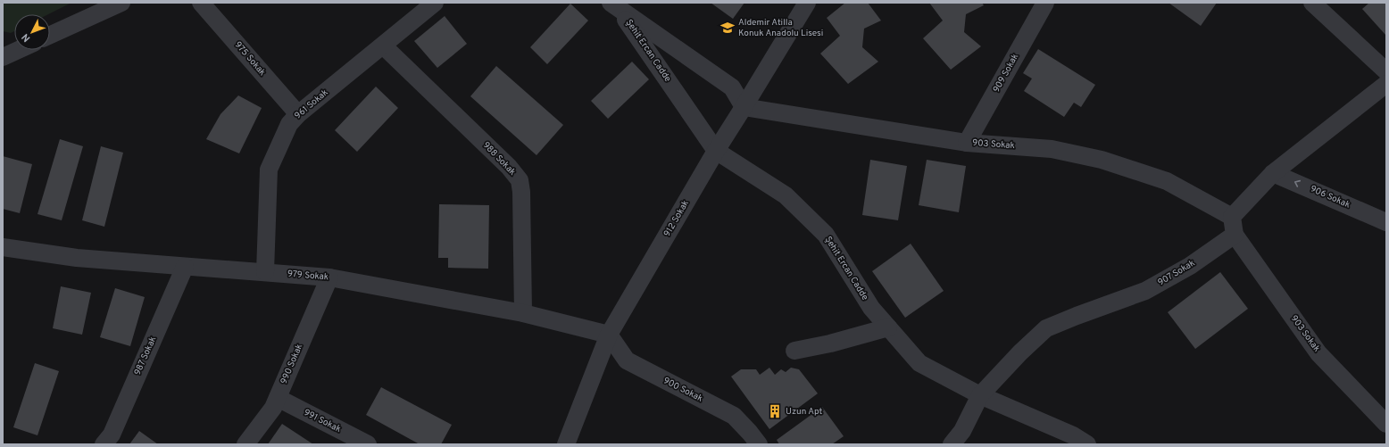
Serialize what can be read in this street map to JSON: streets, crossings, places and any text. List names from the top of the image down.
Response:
{
  "streets": {
    "street": [
      "Şehit Ercan Cadde",
      "975 Sokak",
      "909 Sokak",
      "961 Sokak",
      "903 Sokak",
      "988 Sokak",
      "906 Sokak",
      "912 Sokak",
      "907 Sokak",
      "979 Sokak",
      "987 Sokak",
      "990 Sokak",
      "900 Sokak",
      "991 Sokak"
    ]
  },
  "crossings": [
    ["Şehit Ercan Cadde", "903 Sokak"],
    ["Şehit Ercan Cadde", "912 Sokak"],
    ["Şehit Ercan Cadde", "907 Sokak"],
    ["975 Sokak", "961 Sokak"],
    ["909 Sokak", "903 Sokak"],
    ["961 Sokak", "988 Sokak"],
    ["961 Sokak", "979 Sokak"],
    ["903 Sokak", "912 Sokak"],
    ["903 Sokak", "907 Sokak"],
    ["988 Sokak", "979 Sokak"],
    ["912 Sokak", "979 Sokak"],
    ["912 Sokak", "900 Sokak"],
    ["979 Sokak", "987 Sokak"],
    ["979 Sokak", "990 Sokak"],
    ["979 Sokak", "900 Sokak"],
    ["990 Sokak", "991 Sokak"]
  ],
  "places": {
    "school or university": ["Aldemir Atilla Konuk Anadolu Lisesi"],
    "building": ["Uzun Apt"]
  },
  "north": "bottom left"
}
